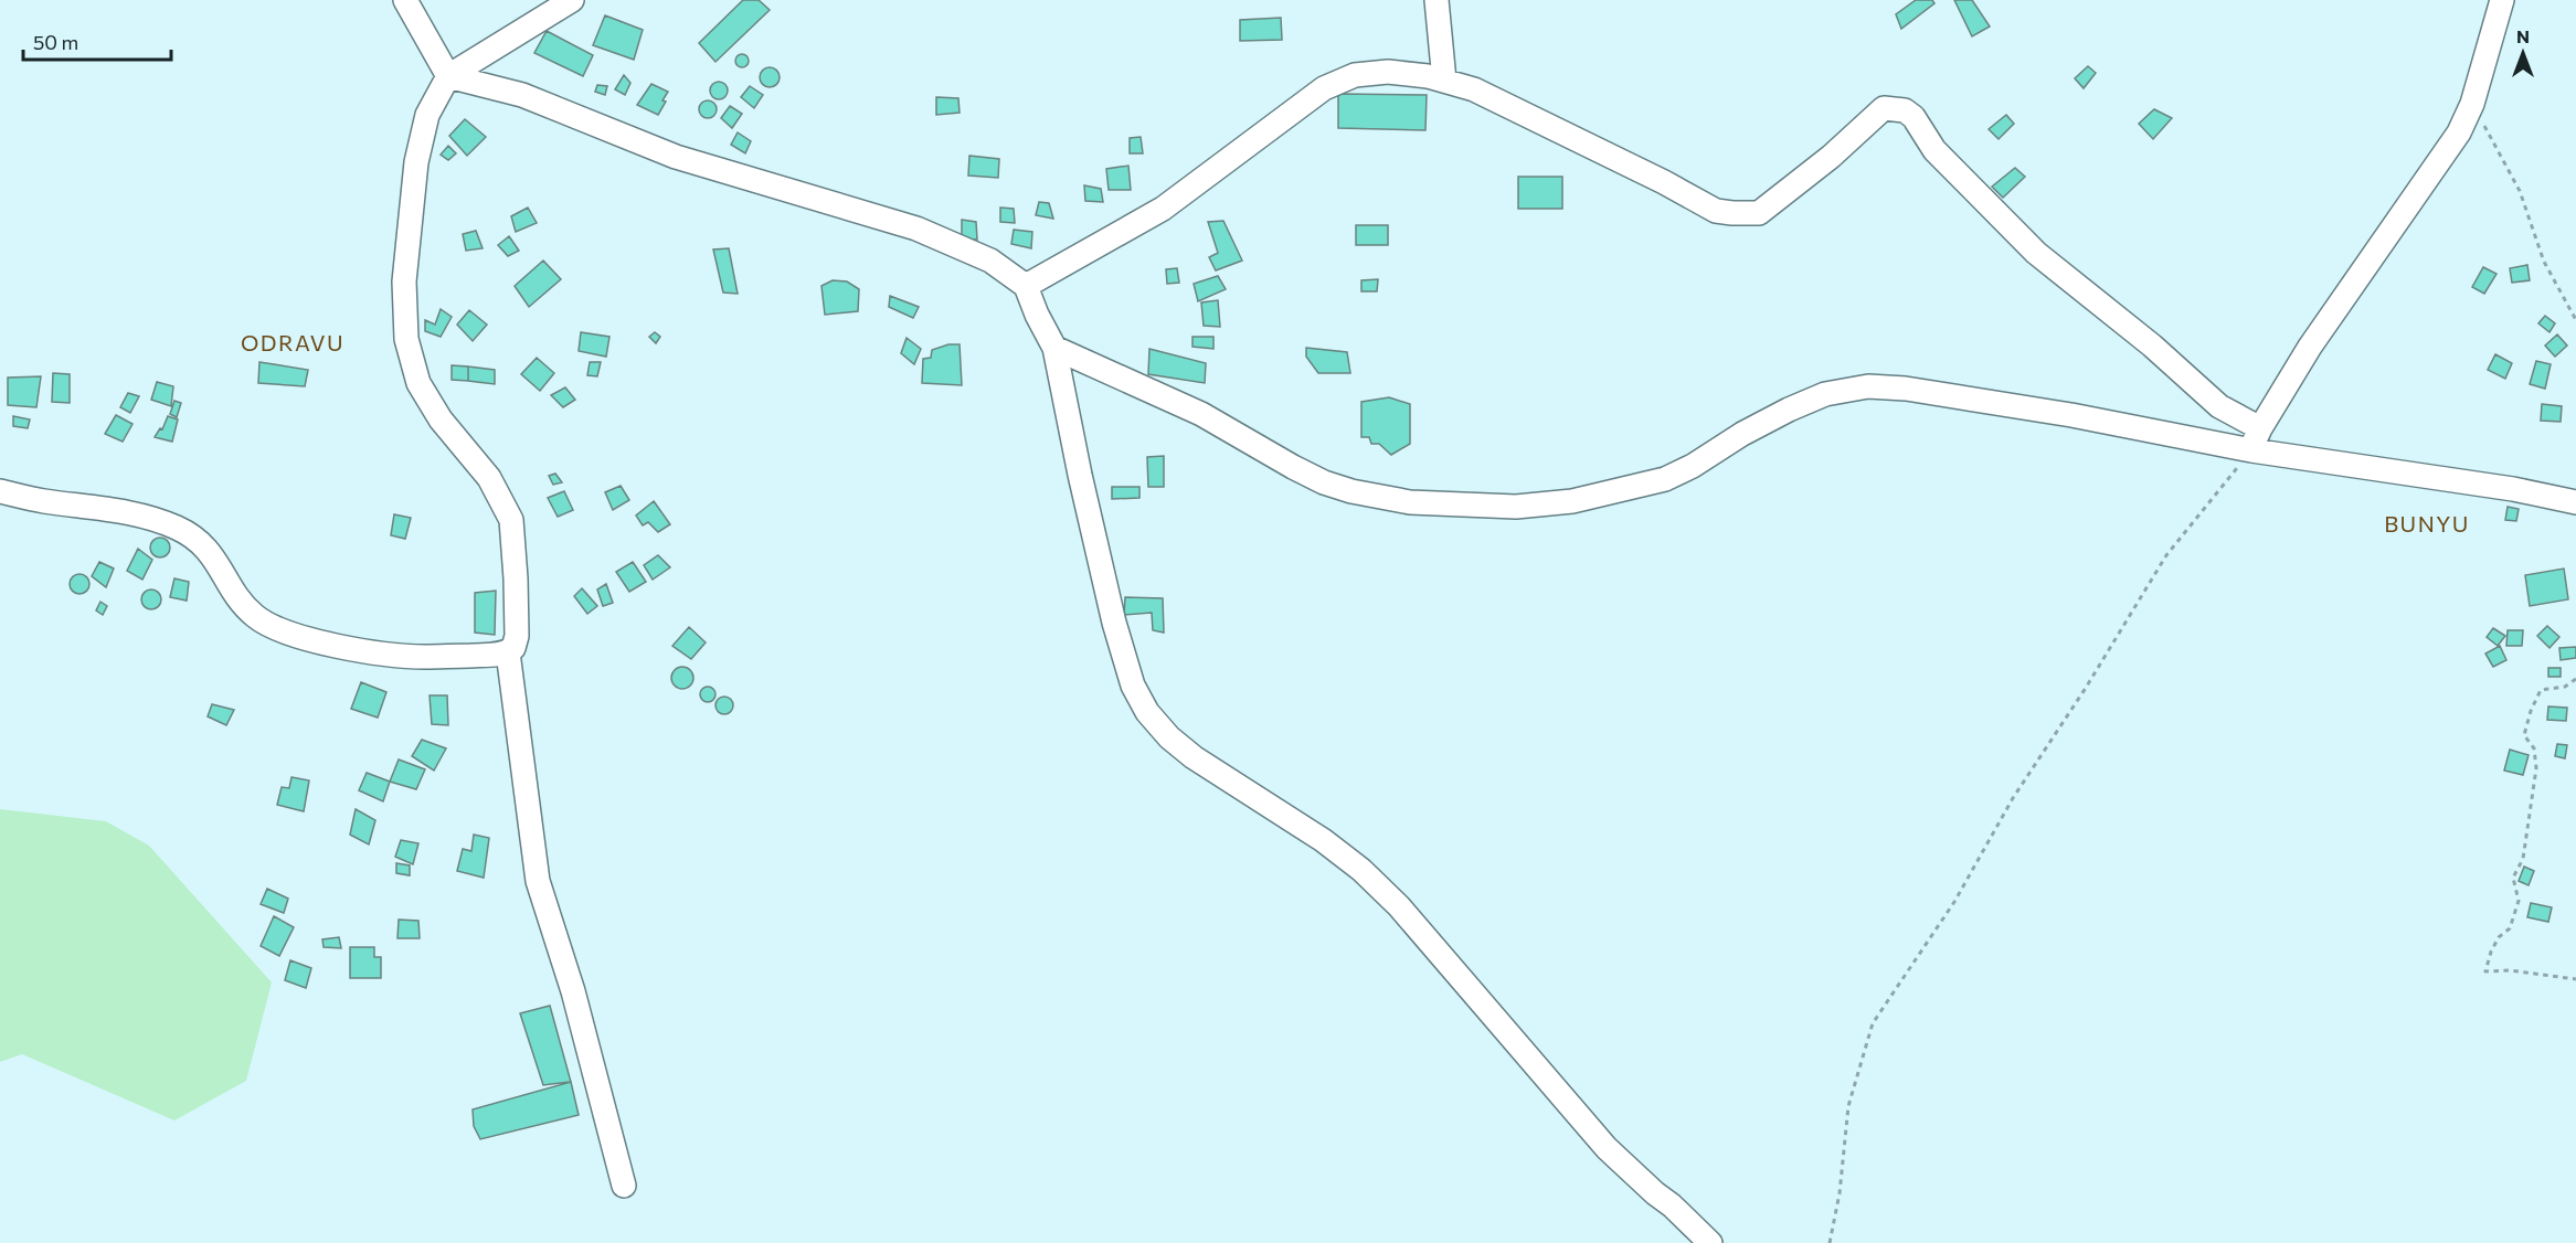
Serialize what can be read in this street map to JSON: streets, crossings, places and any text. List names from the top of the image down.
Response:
{
  "districts": ["ODRAVU", "BUNYU"],
  "scale_bar": "50 m",
  "north": "top"
}
